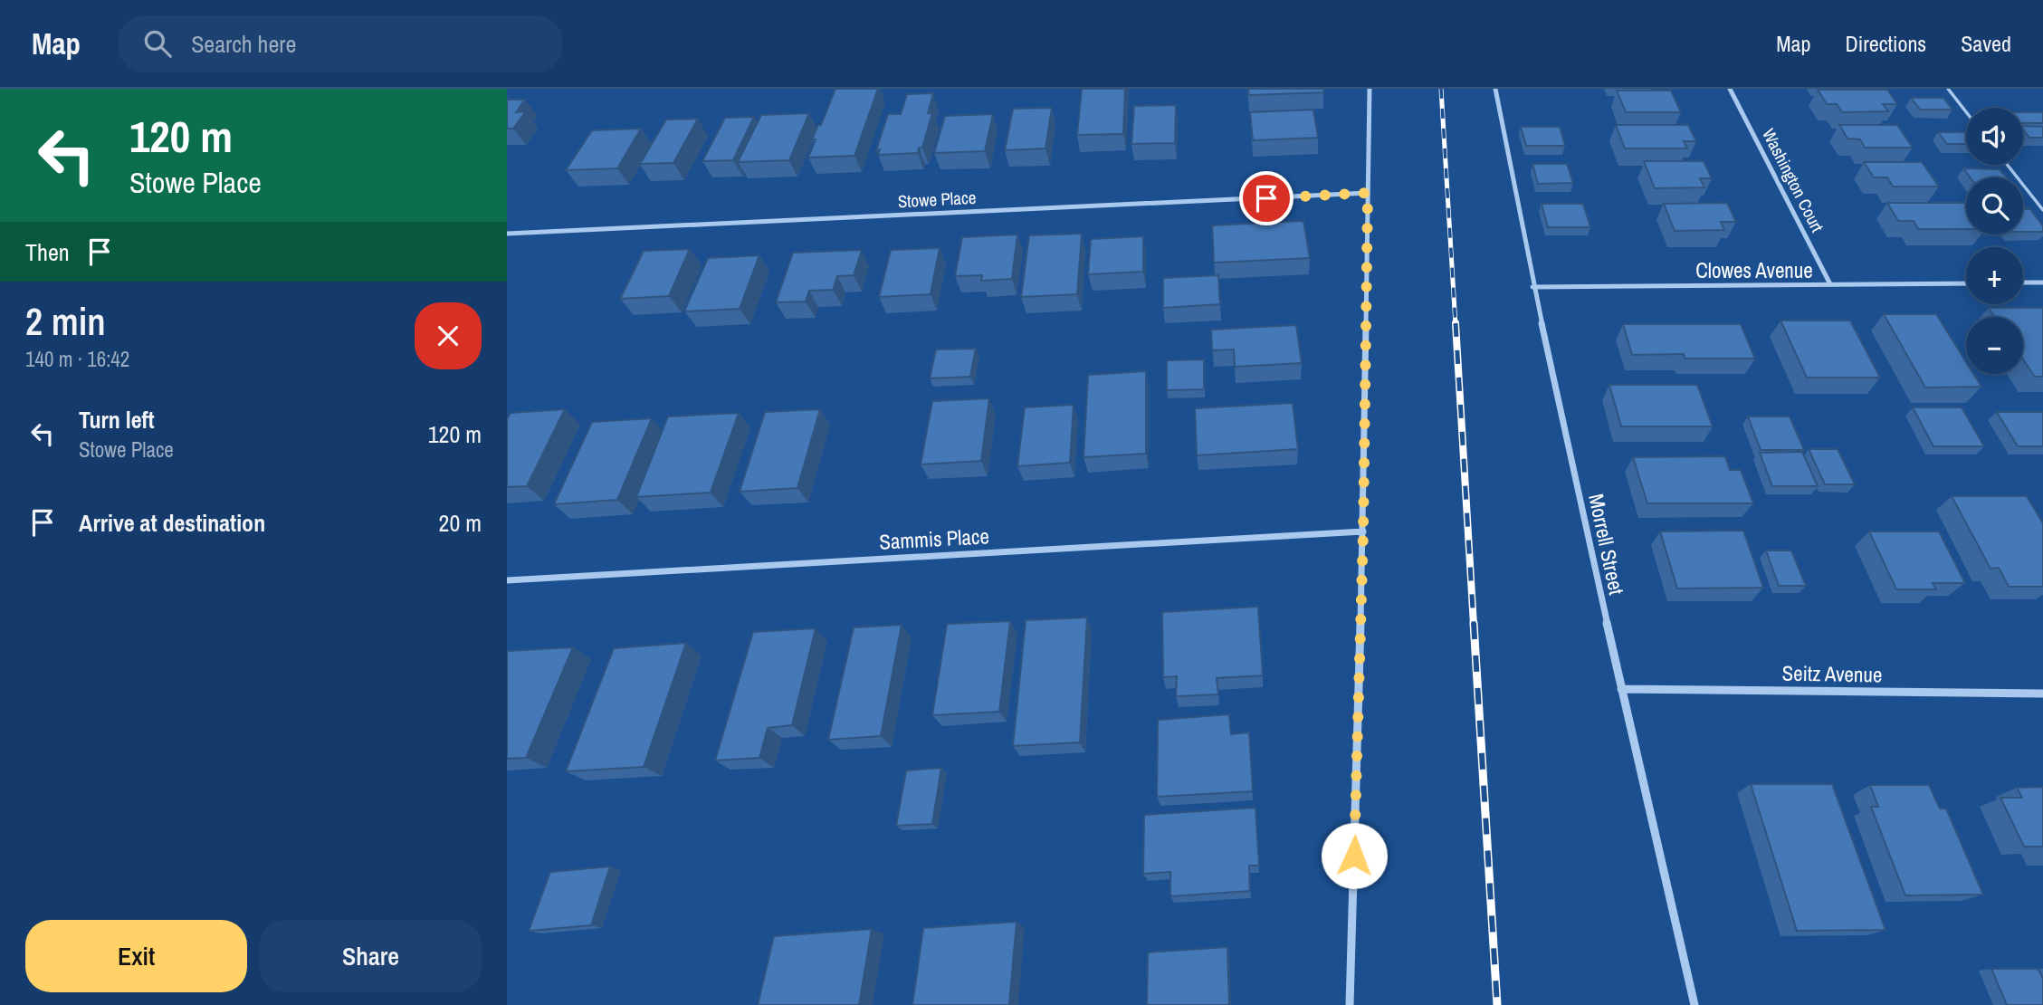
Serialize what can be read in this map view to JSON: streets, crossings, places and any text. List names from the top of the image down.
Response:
{
  "streets": {
    "street": [
      "Washington Court",
      "Stowe Place",
      "Clowes Avenue",
      "Sammis Place",
      "Morrell Street",
      "Seitz Avenue"
    ]
  },
  "crossings": [
    ["Washington Court", "Clowes Avenue"],
    ["Clowes Avenue", "Morrell Street"],
    ["Morrell Street", "Seitz Avenue"]
  ],
  "page": {
    "header": "Map",
    "search": "Search here",
    "nav": ["Map", "Directions", "Saved"],
    "turn": ["120 m", "Stowe Place"],
    "map_buttons": ["+", "−"],
    "then": "Then",
    "heading": ["2 min", "140 m · 16:42"],
    "list": [
      {
        "name": "Turn left",
        "note": "Stowe Place",
        "value": "120 m"
      },
      {
        "name": "Arrive at destination",
        "value": "20 m"
      }
    ],
    "buttons": ["Exit", "Share"]
  }
}
